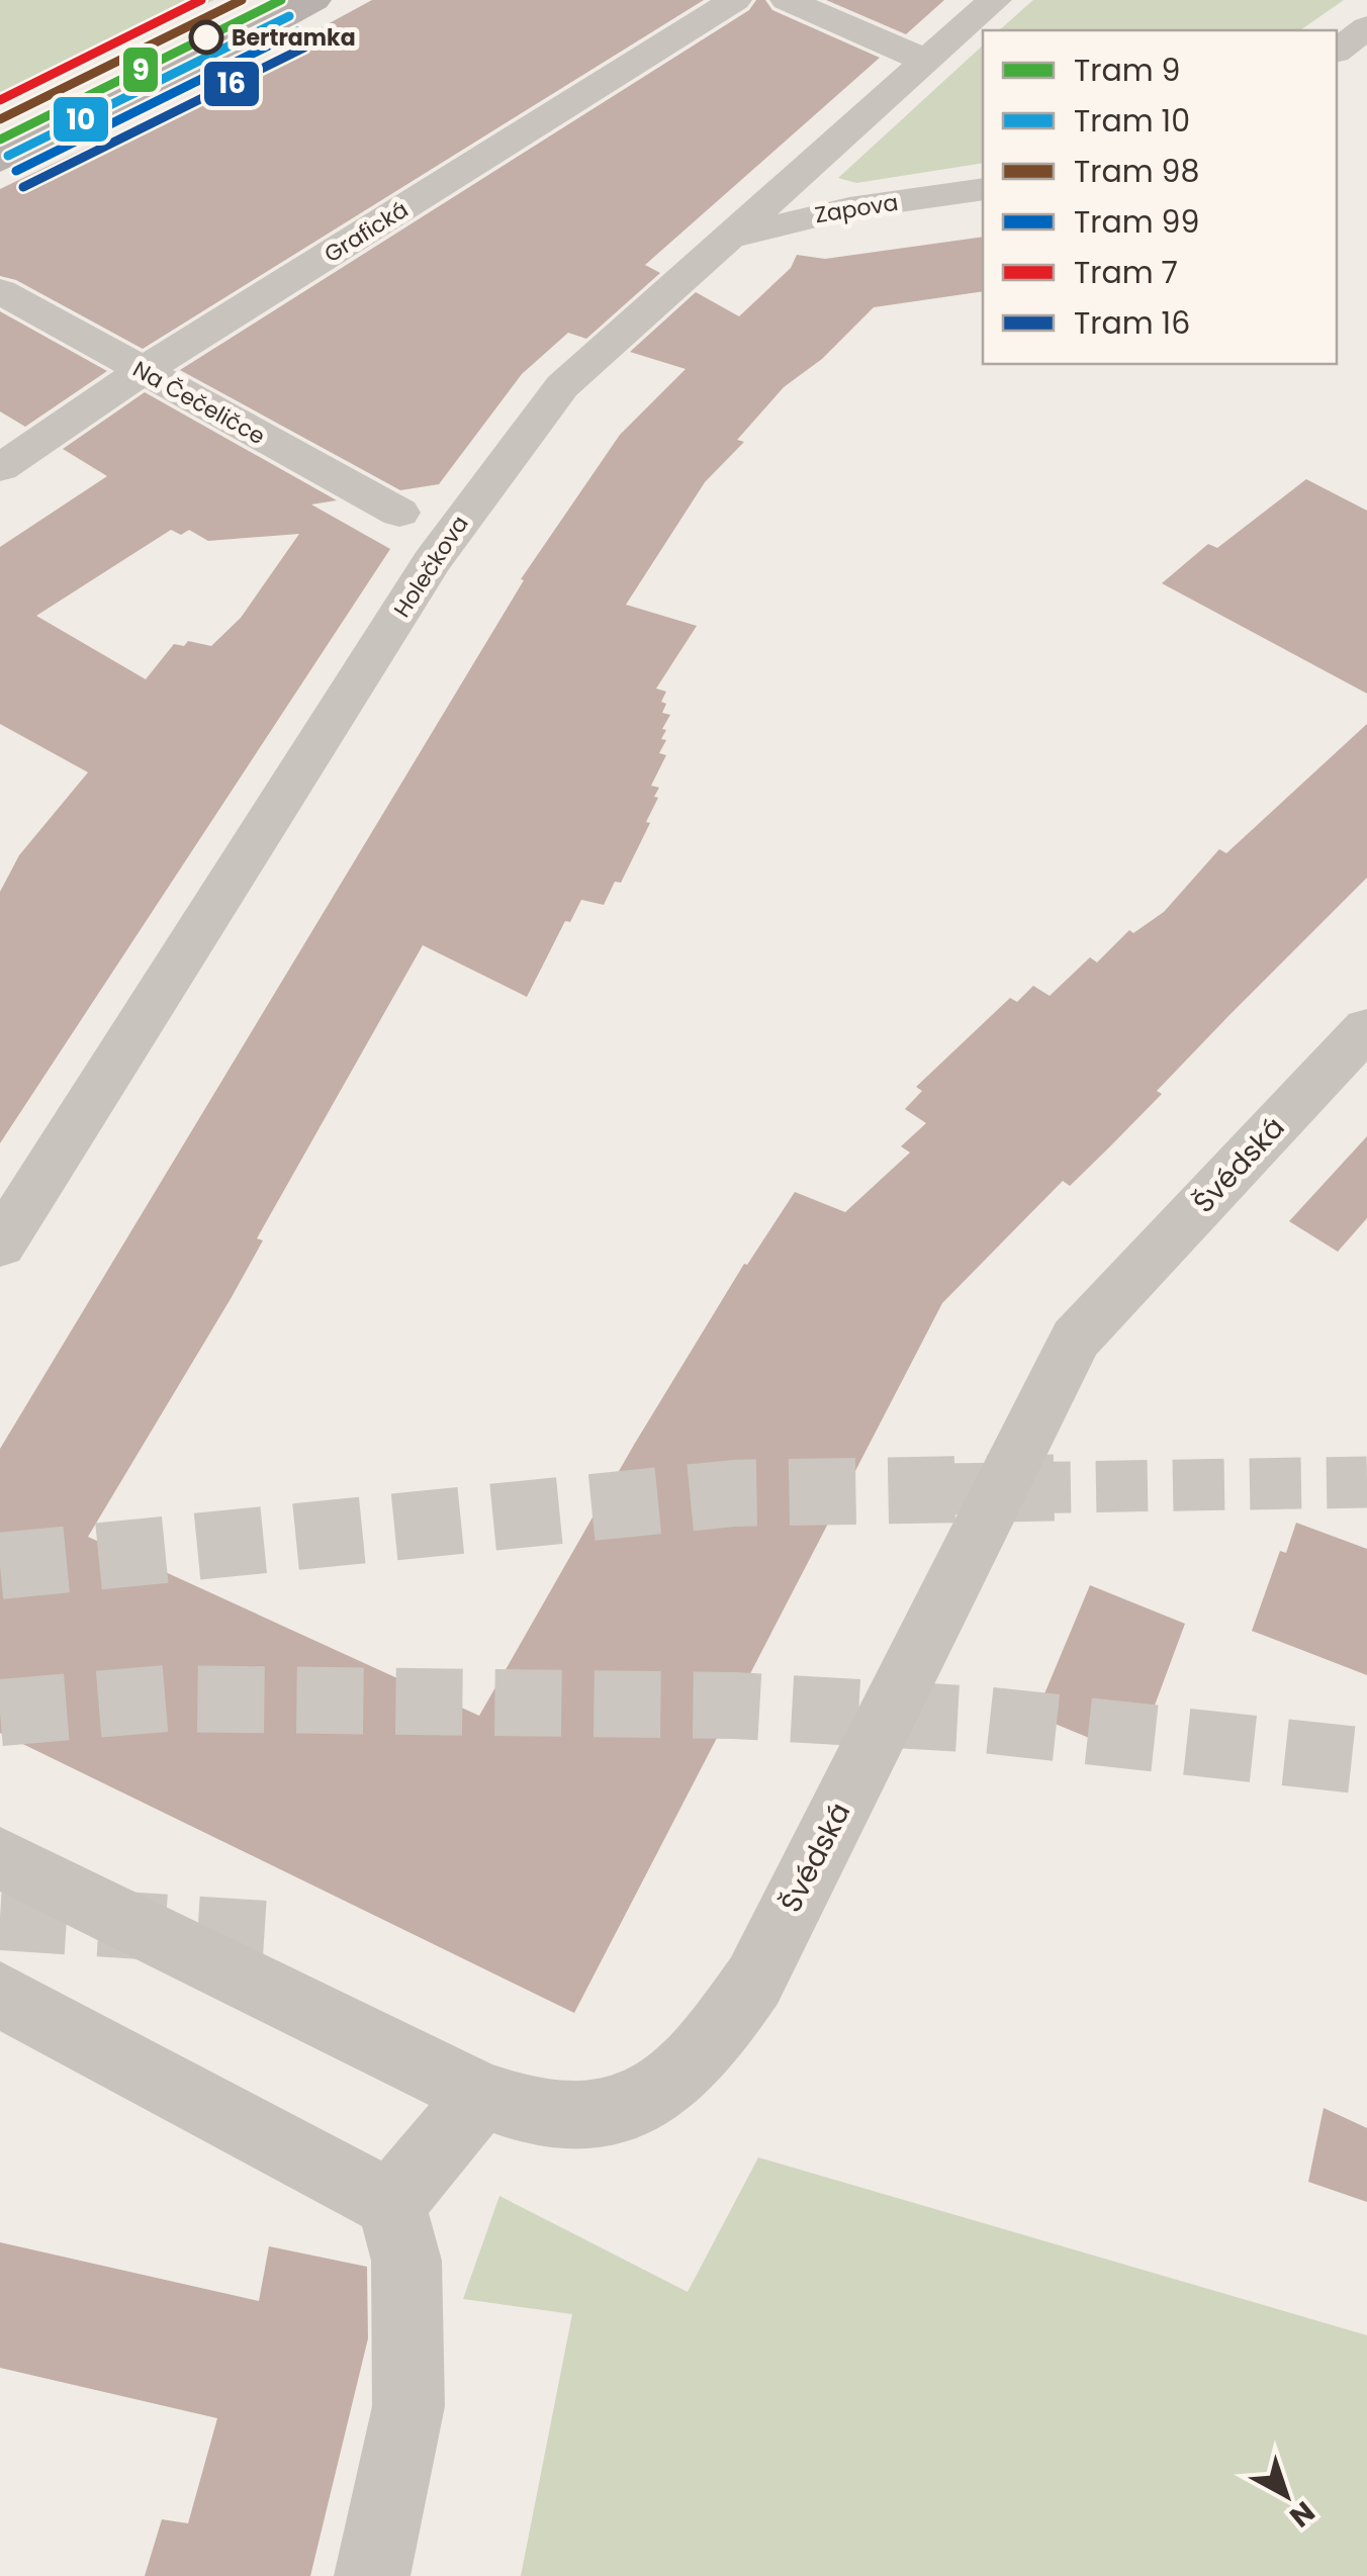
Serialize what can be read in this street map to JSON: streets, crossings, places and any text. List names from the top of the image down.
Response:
{
  "streets": {
    "street": [
      "Zapova",
      "Grafická",
      "Na Čečeličce",
      "Holečkova",
      "Švédská"
    ]
  },
  "crossings": [
    ["Zapova", "Holečkova"],
    ["Grafická", "Na Čečeličce"]
  ],
  "places": ["Bertramka"],
  "lines": [
    "tram line 9",
    "tram line 98",
    "tram line 7",
    "tram line 10",
    "tram line 99",
    "tram line 16"
  ],
  "legend": [
    "Tram 9",
    "Tram 10",
    "Tram 98",
    "Tram 99",
    "Tram 7",
    "Tram 16"
  ],
  "north": "bottom right"
}
